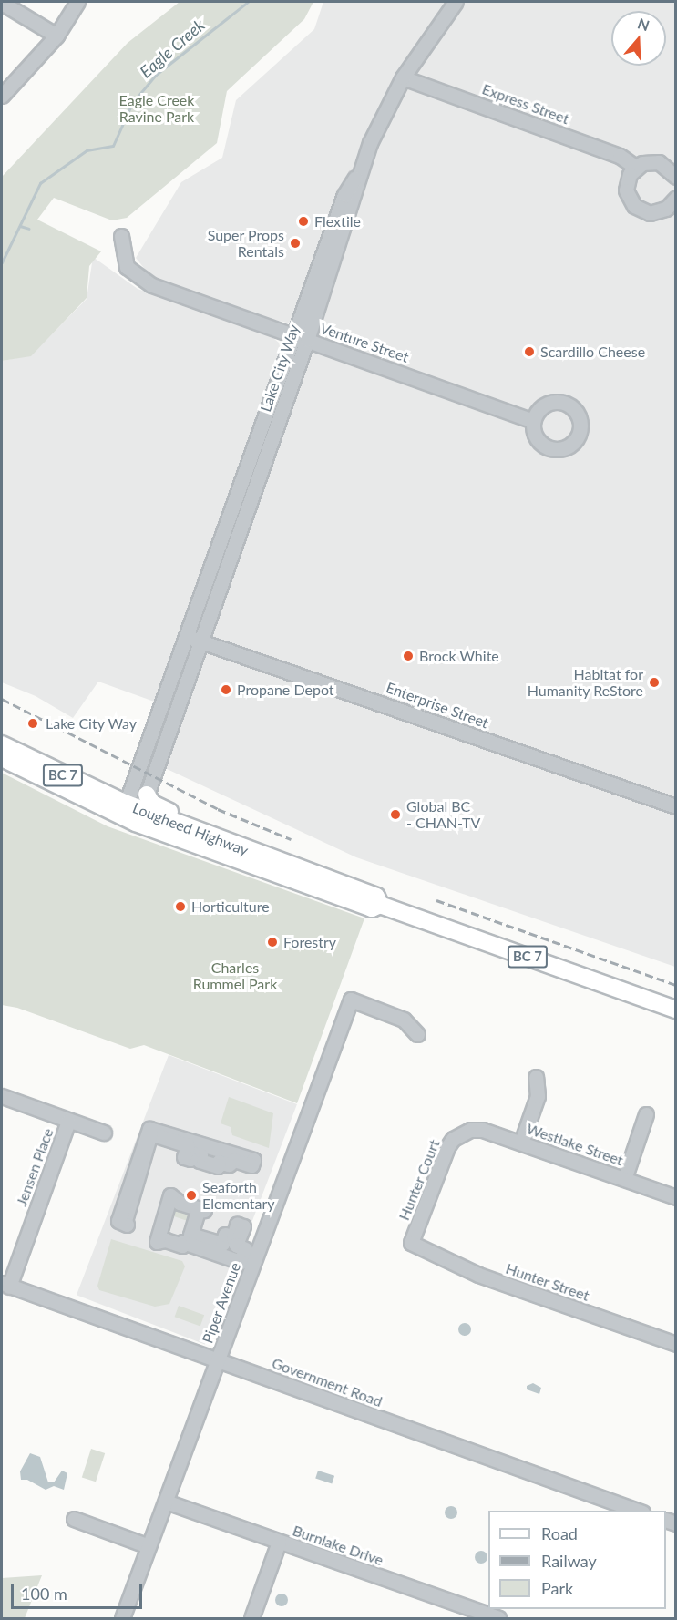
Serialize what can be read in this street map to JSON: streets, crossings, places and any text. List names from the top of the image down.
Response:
{
  "streets": {
    "main road": ["BC 7", "Lougheed Highway"],
    "street": [
      "Express Street",
      "Venture Street",
      "Lake City Way",
      "Enterprise Street",
      "Westlake Street",
      "Jensen Place",
      "Hunter Court",
      "Hunter Street",
      "Piper Avenue",
      "Government Road",
      "Burnlake Drive"
    ]
  },
  "crossings": [
    ["Express Street", "Lake City Way"],
    ["Venture Street", "Lake City Way"],
    ["Lake City Way", "Enterprise Street"],
    ["Lake City Way", "Lougheed Highway"],
    ["Westlake Street", "Hunter Court"],
    ["Jensen Place", "Government Road"],
    ["Hunter Court", "Hunter Street"],
    ["Piper Avenue", "Government Road"],
    ["Piper Avenue", "Burnlake Drive"]
  ],
  "water": ["Eagle Creek"],
  "parks": ["Eagle Creek Ravine Park", "Charles Rummel Park"],
  "places": [
    "Flextile",
    "Super Props Rentals",
    "Scardillo Cheese",
    "Brock White",
    "Habitat for Humanity ReStore",
    "Propane Depot",
    "Lake City Way",
    "Global BC - CHAN-TV",
    "Horticulture",
    "Forestry",
    "Seaforth Elementary"
  ],
  "legend": ["Road", "Railway", "Park"],
  "scale_bar": "100 m",
  "north": "top"
}
